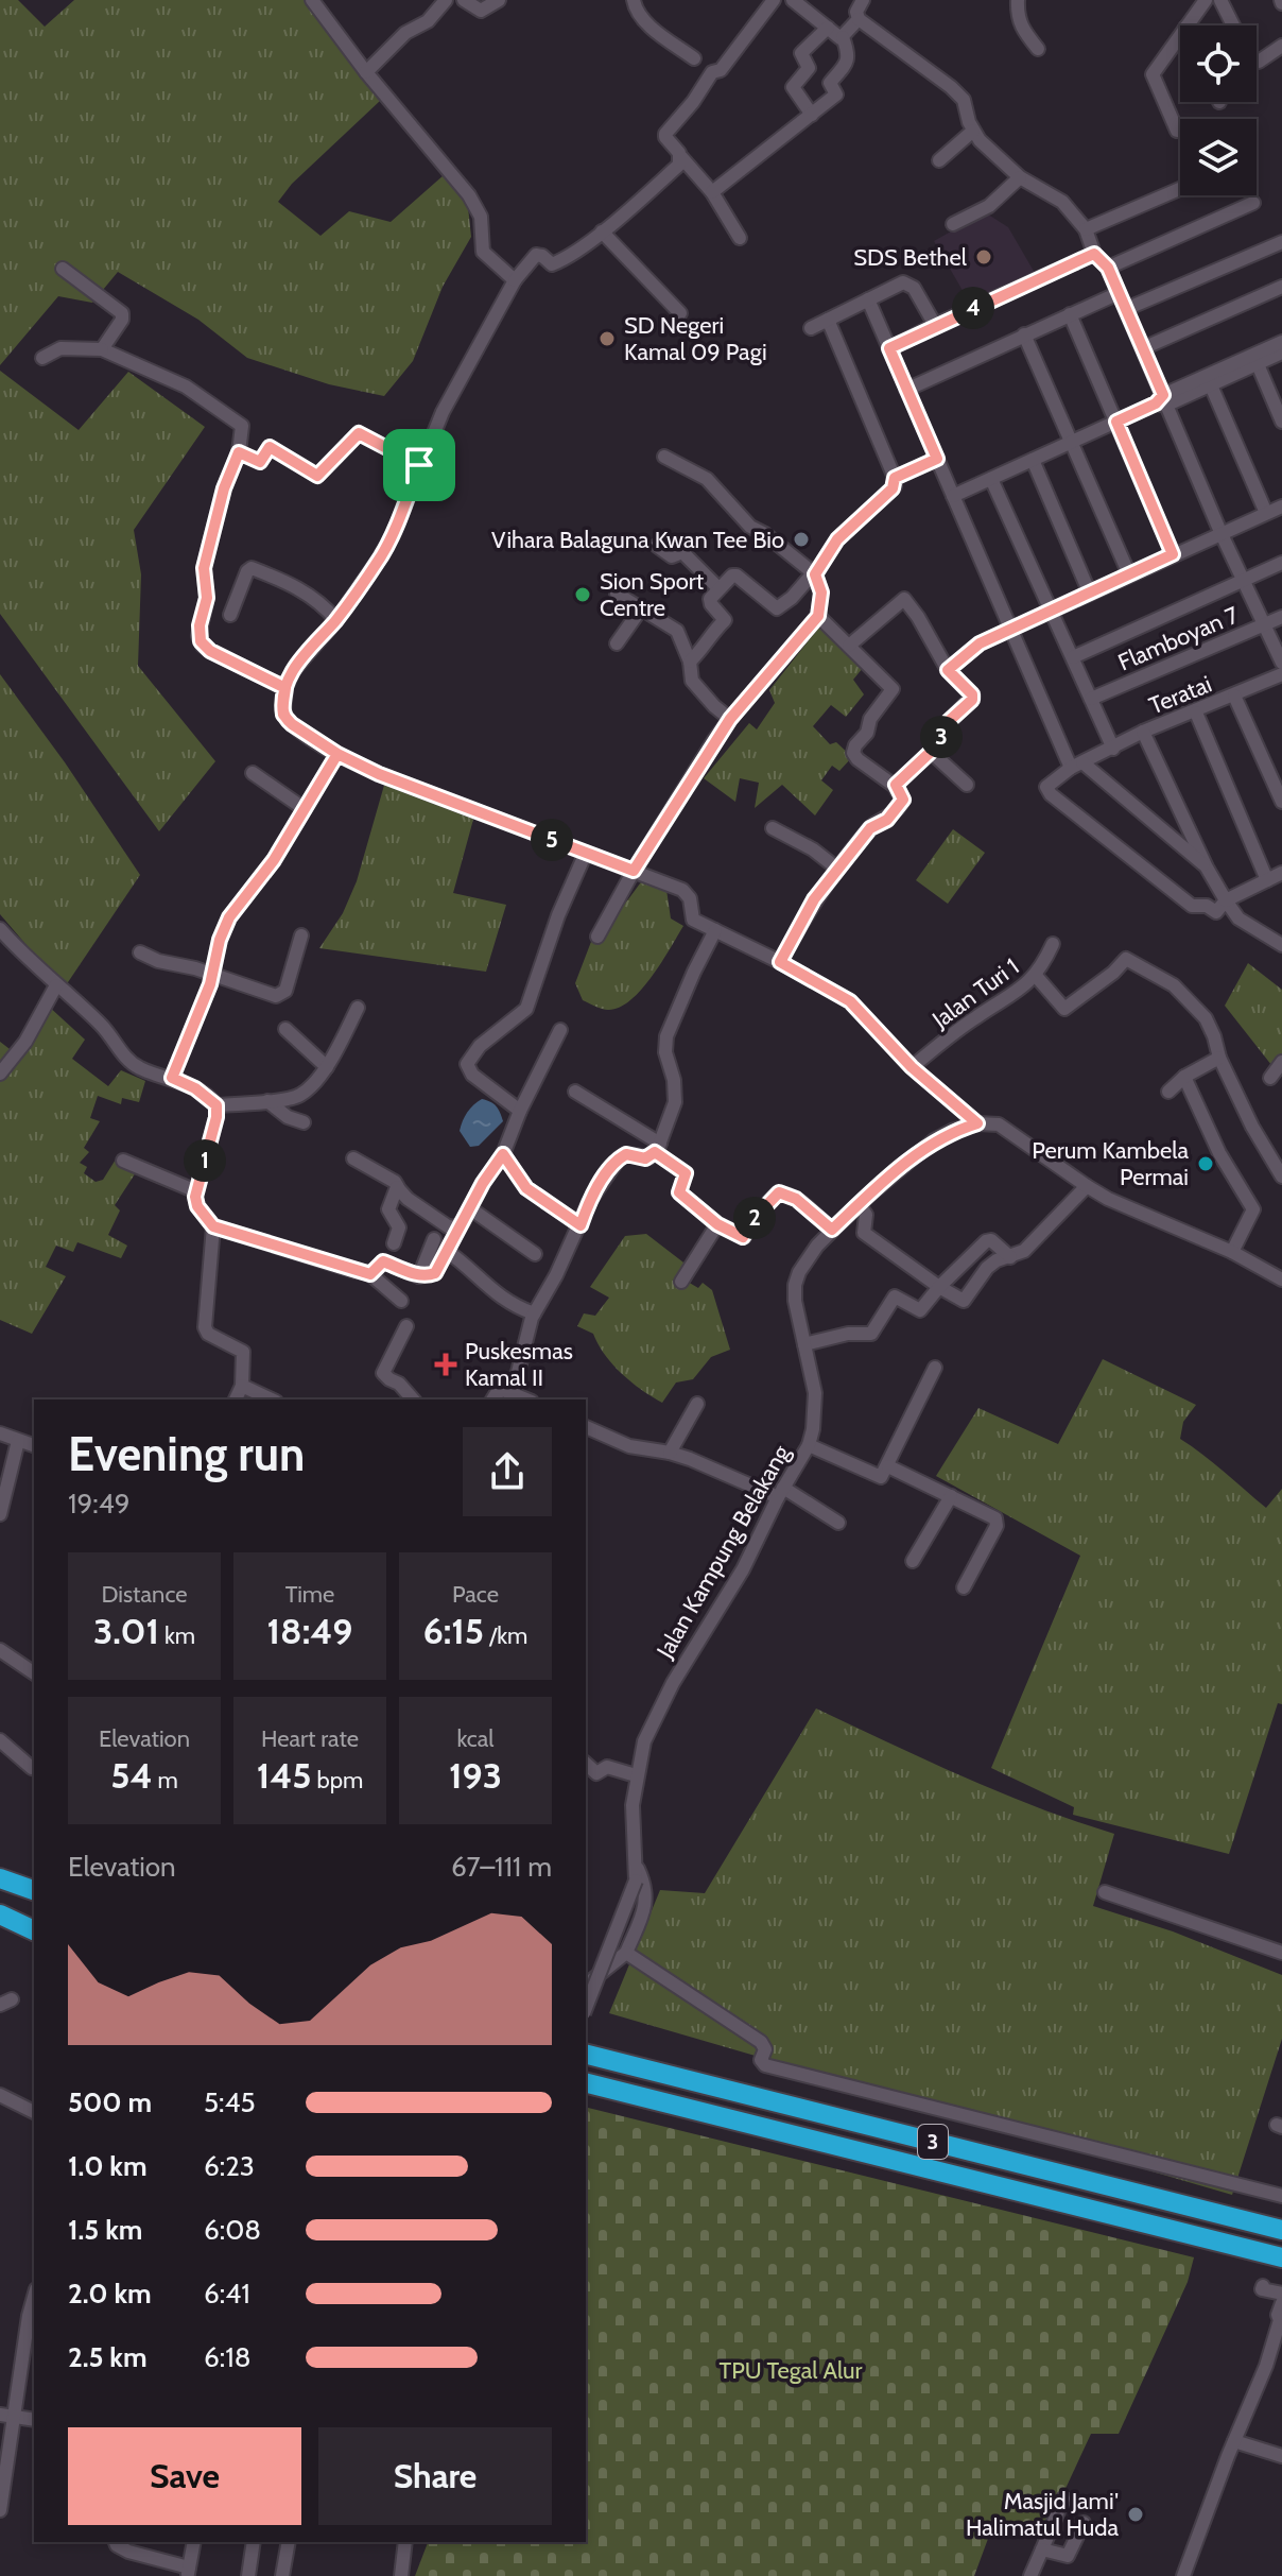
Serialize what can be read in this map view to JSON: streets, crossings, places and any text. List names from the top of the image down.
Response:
{
  "streets": {
    "highway": ["3"],
    "street": [
      "Flamboyan 7",
      "Teratai",
      "Jalan Turi 1",
      "Jalan Kampung Belakang"
    ]
  },
  "parks": ["TPU Tegal Alur"],
  "places": {
    "other": [
      "SDS Bethel",
      "SD Negeri Kamal 09 Pagi",
      "Vihara Balaguna Kwan Tee Bio",
      "Sion Sport Centre",
      "Perum Kambela Permai",
      "Masjid Jami' Halimatul Huda"
    ],
    "health": ["Puskesmas Kamal II"]
  },
  "page": {
    "pins": [
      "4",
      "3",
      "5",
      "1",
      "2"
    ],
    "heading": ["Evening run", "19:49"],
    "stats": [
      ["Distance", "3.01 km"],
      ["Time", "18:49"],
      ["Pace", "6:15 /km"],
      ["Elevation", "54 m"],
      ["Heart rate", "145 bpm"],
      ["kcal", "193"]
    ],
    "chart": ["Elevation", "67–111 m"],
    "list": [
      {
        "name": "500 m",
        "note": "5:45"
      },
      {
        "name": "1.0 km",
        "note": "6:23"
      },
      {
        "name": "1.5 km",
        "note": "6:08"
      },
      {
        "name": "2.0 km",
        "note": "6:41"
      },
      {
        "name": "2.5 km",
        "note": "6:18"
      }
    ],
    "buttons": ["Save", "Share"]
  }
}
